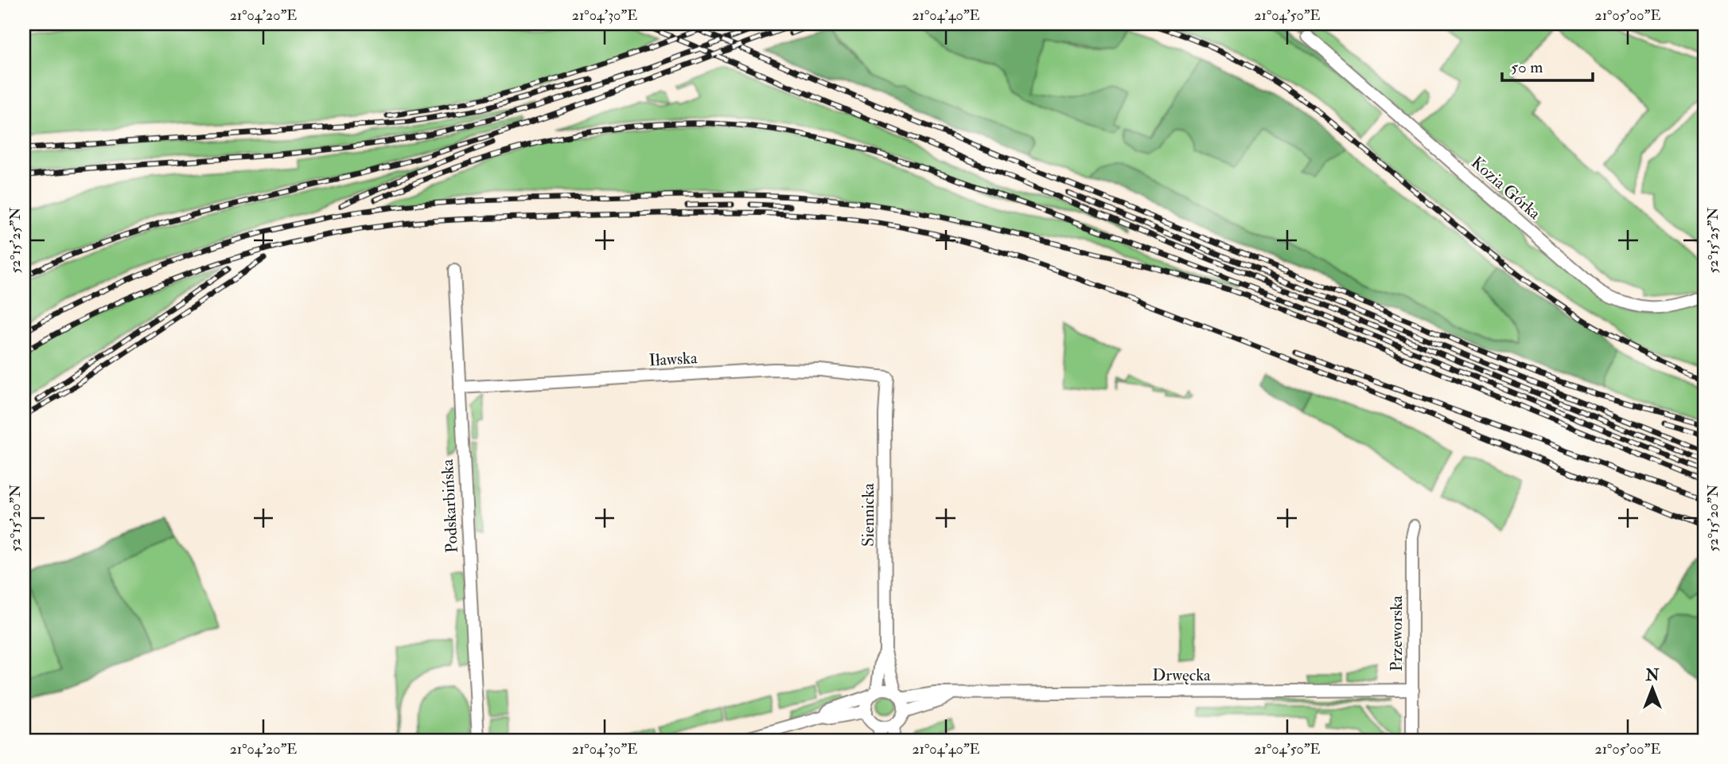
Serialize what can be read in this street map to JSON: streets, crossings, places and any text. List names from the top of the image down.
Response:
{
  "streets": {
    "street": [
      "Kozia Górka",
      "Iławska",
      "Podskarbińska",
      "Siennicka",
      "Przeworska",
      "Drwęcka"
    ]
  },
  "crossings": [
    ["Iławska", "Podskarbińska"],
    ["Iławska", "Siennicka"],
    ["Siennicka", "Drwęcka"],
    ["Przeworska", "Drwęcka"]
  ],
  "scale_bar": "50 m",
  "north": "top",
  "coordinates": [
    "21°04'20\"E",
    "21°04'30\"E",
    "21°04'40\"E",
    "21°04'50\"E",
    "21°05'00\"E",
    "52°15'25\"N",
    "52°15'20\"N"
  ]
}
